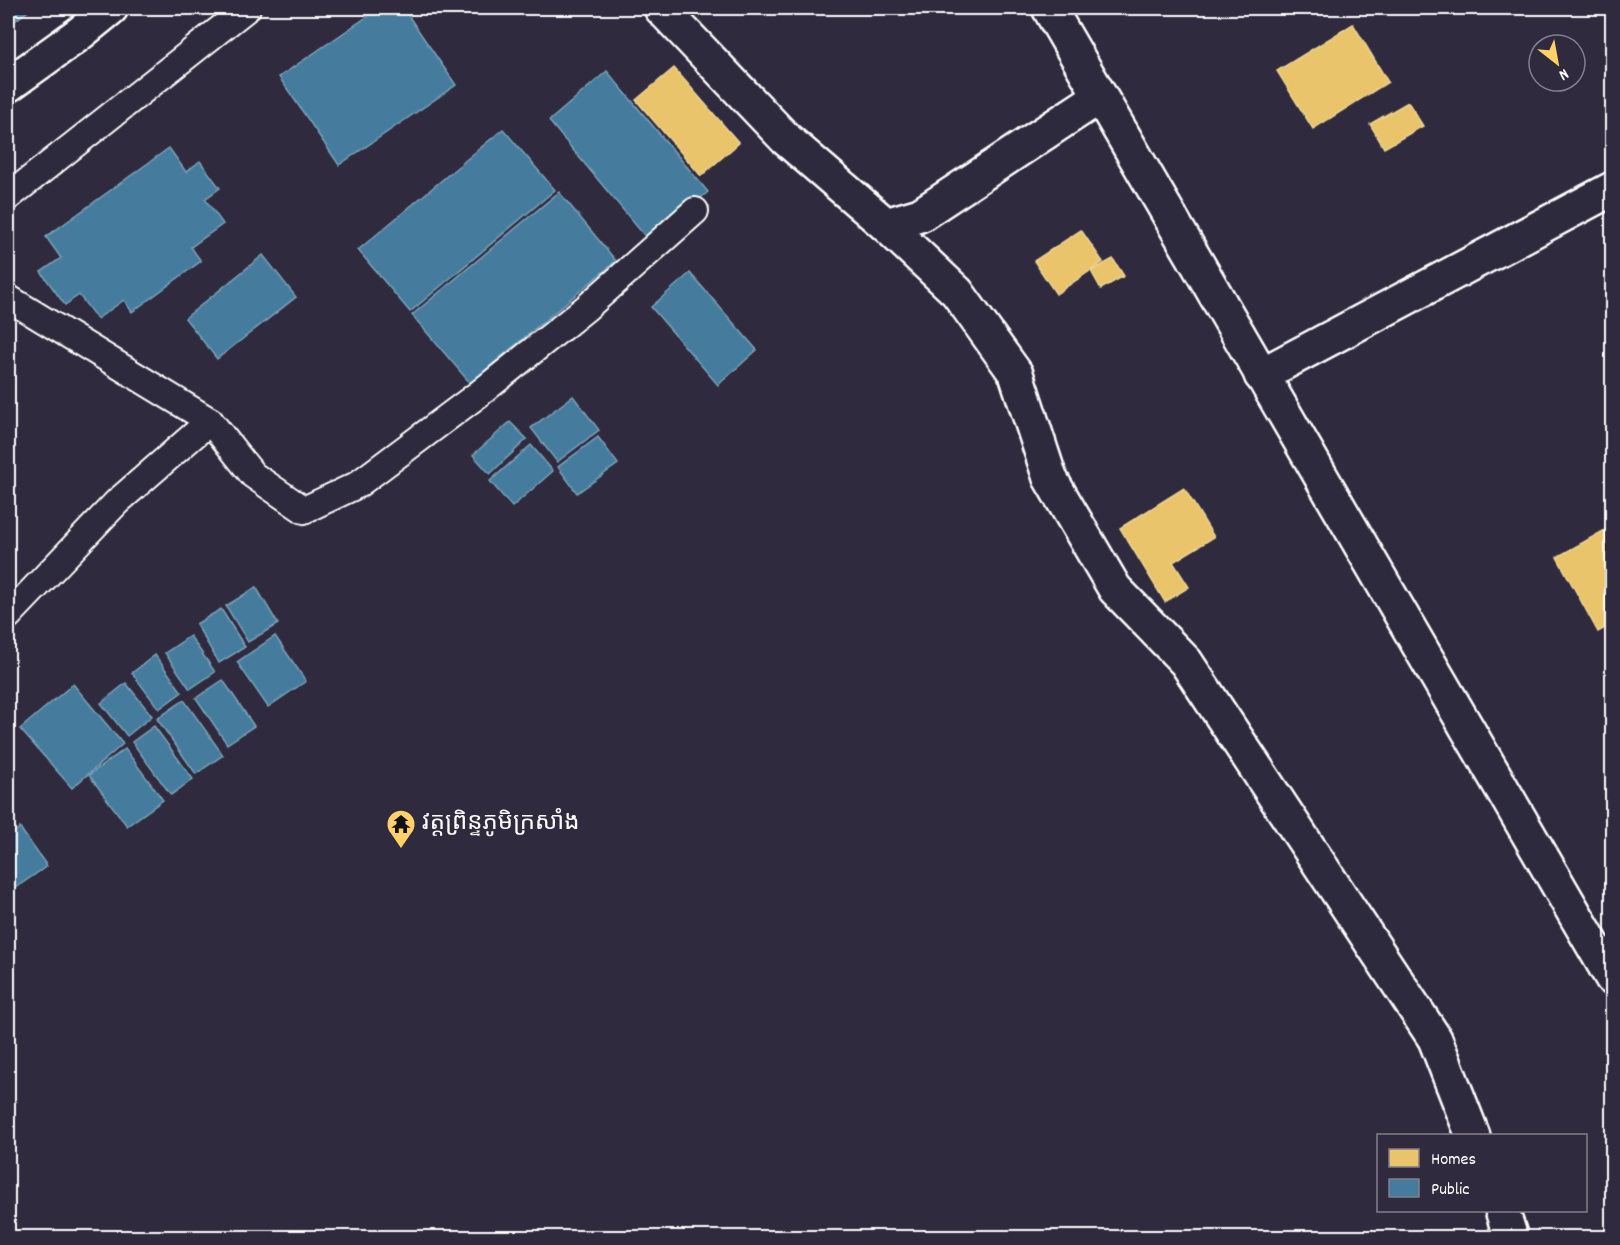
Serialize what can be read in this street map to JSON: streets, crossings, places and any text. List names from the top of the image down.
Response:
{
  "places": {
    "temple": ["វត្តព្រិន្ទភូមិក្រសាំង"]
  },
  "legend": ["Homes", "Public"],
  "north": "bottom right"
}
